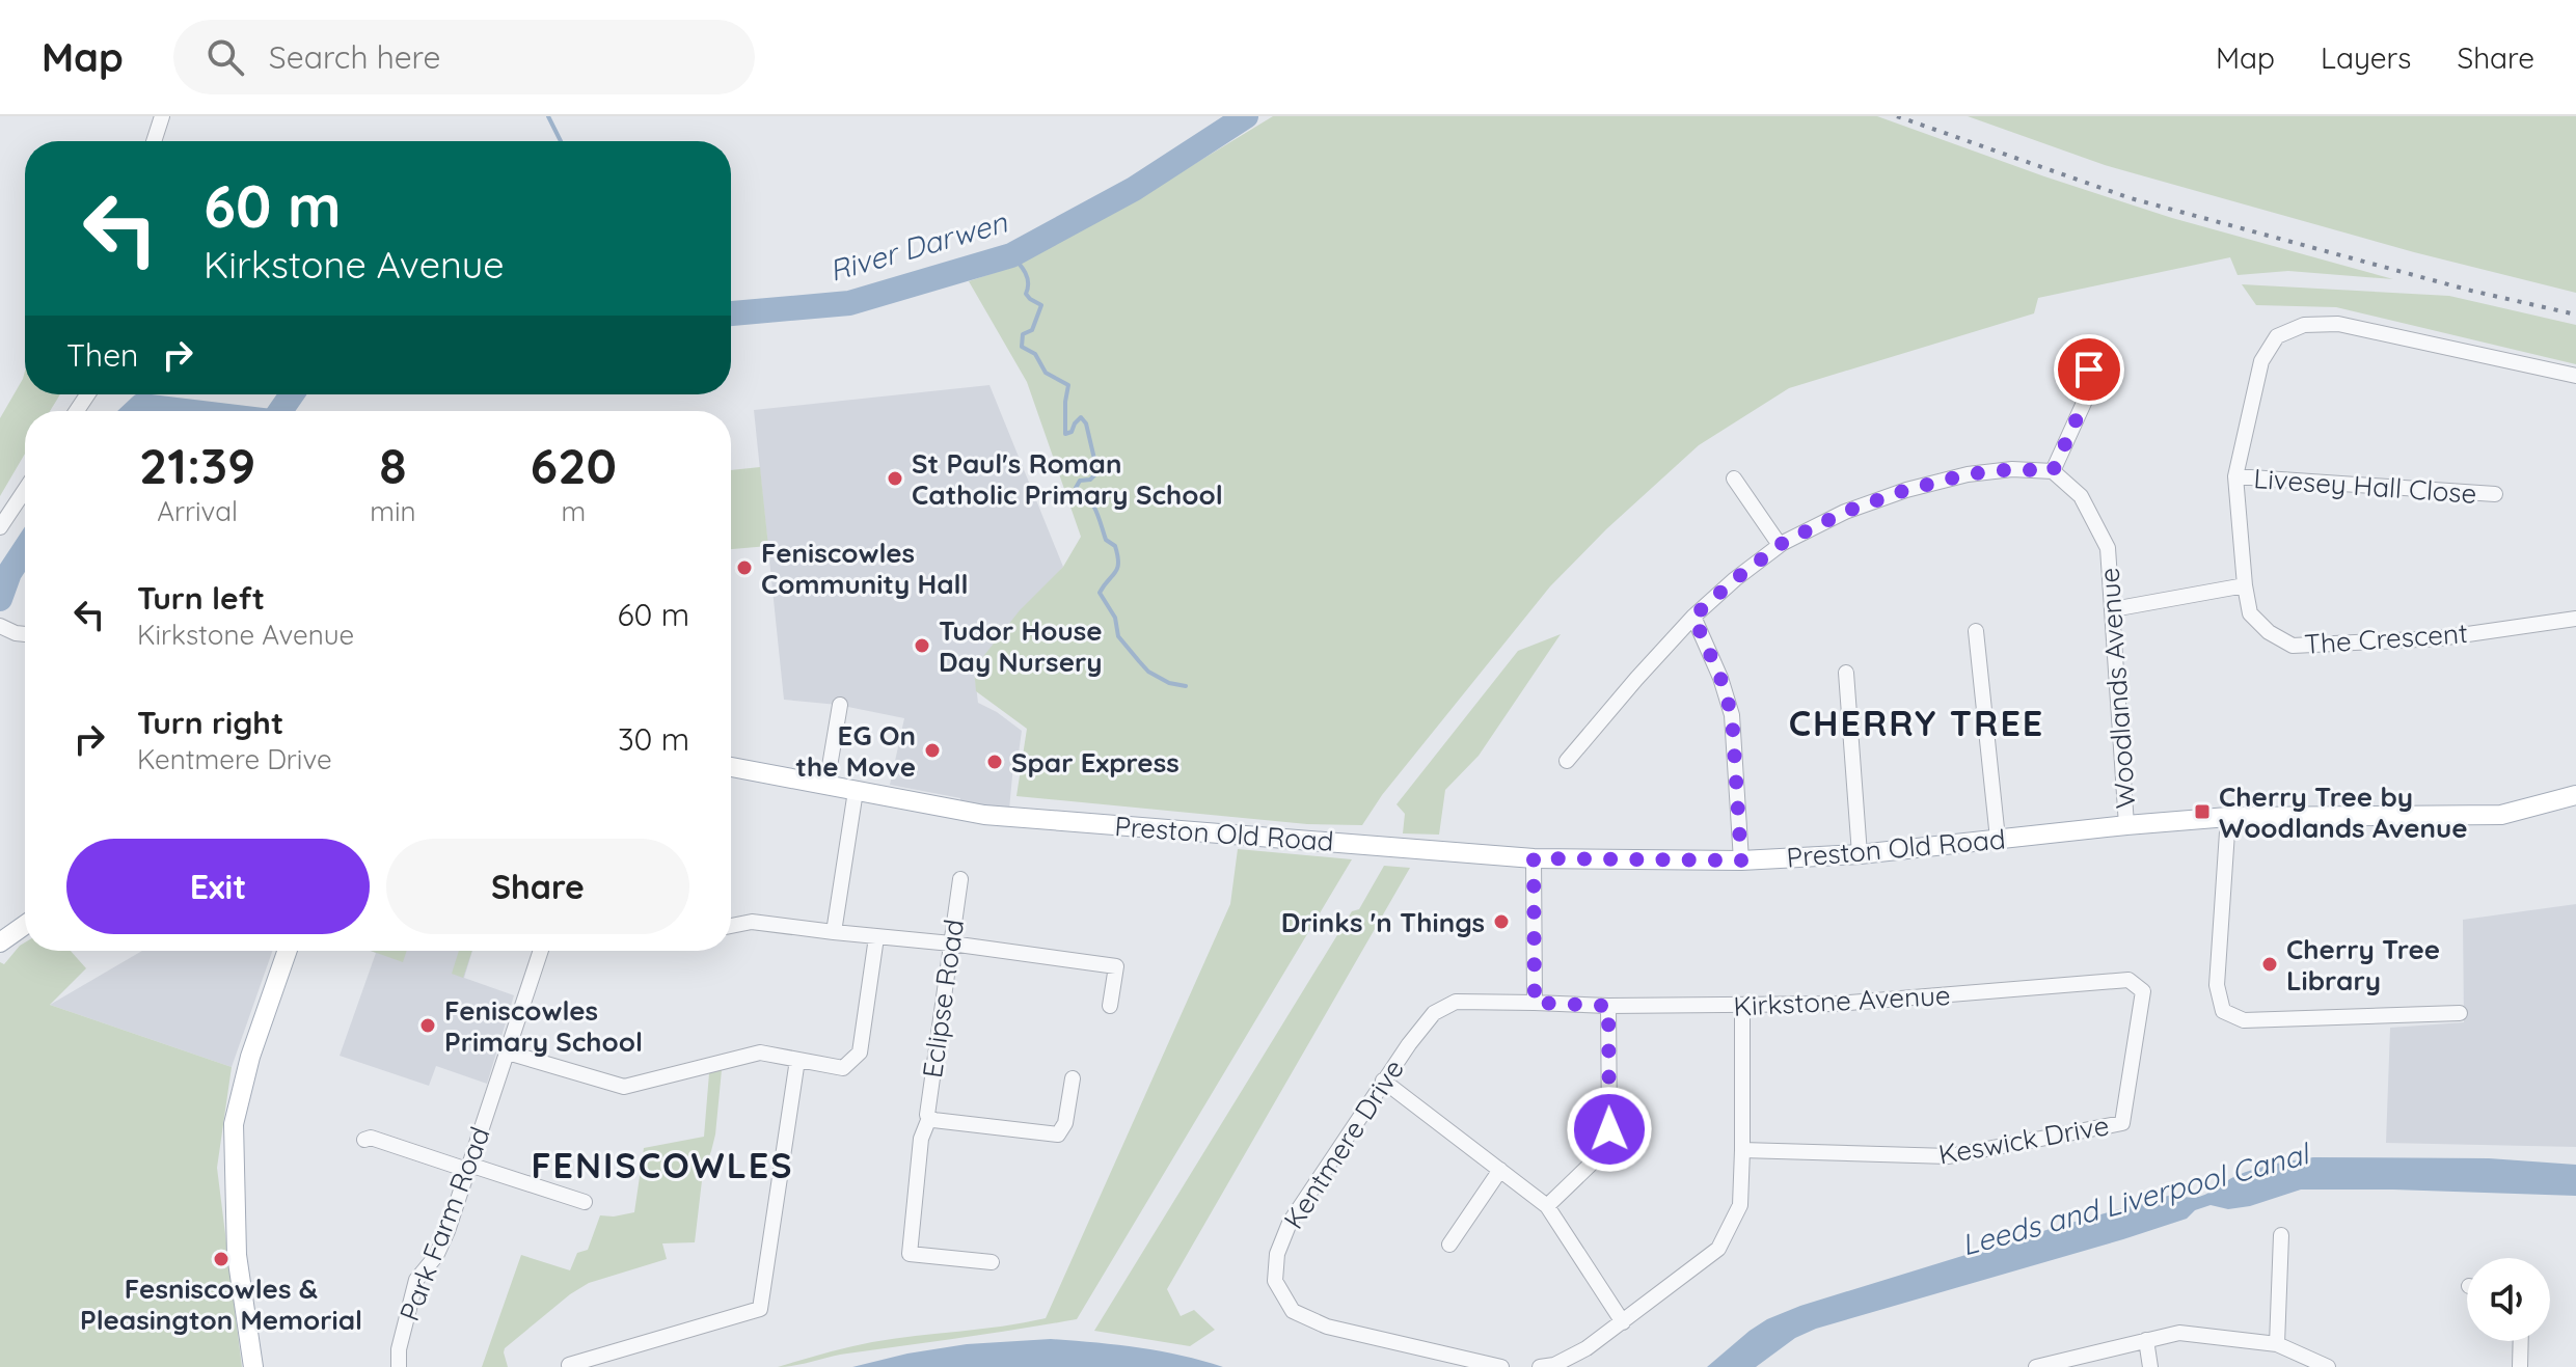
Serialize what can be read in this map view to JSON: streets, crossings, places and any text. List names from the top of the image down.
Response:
{
  "streets": {
    "main road": ["Preston Old Road"],
    "street": [
      "Livesey Hall Close",
      "The Crescent",
      "Woodlands Avenue",
      "Eclipse Road",
      "Kirkstone Avenue",
      "Keswick Drive",
      "Kentmere Drive",
      "Park Farm Road"
    ]
  },
  "crossings": [
    ["Livesey Hall Close", "The Crescent"],
    ["Woodlands Avenue", "Preston Old Road"],
    ["Kirkstone Avenue", "Keswick Drive"],
    ["Kirkstone Avenue", "Kentmere Drive"]
  ],
  "districts": ["CHERRY TREE", "FENISCOWLES"],
  "water": ["River Darwen", "Leeds and Liverpool Canal"],
  "places": {
    "other": [
      "St Paul's Roman Catholic Primary School",
      "Feniscowles Community Hall",
      "Tudor House Day Nursery",
      "EG On the Move",
      "Spar Express",
      "Drinks 'n Things",
      "Cherry Tree Library",
      "Feniscowles Primary School",
      "Fesniscowles & Pleasington Memorial"
    ],
    "transit": ["Cherry Tree by Woodlands Avenue"]
  },
  "page": {
    "header": "Map",
    "search": "Search here",
    "nav": ["Map", "Layers", "Share"],
    "turn": ["60 m", "Kirkstone Avenue"],
    "then": "Then",
    "eta": [
      "21:39",
      "Arrival",
      "8",
      "min",
      "620",
      "m"
    ],
    "list": [
      {
        "name": "Turn left",
        "note": "Kirkstone Avenue",
        "value": "60 m"
      },
      {
        "name": "Turn right",
        "note": "Kentmere Drive",
        "value": "30 m"
      }
    ],
    "buttons": ["Exit", "Share"]
  }
}
